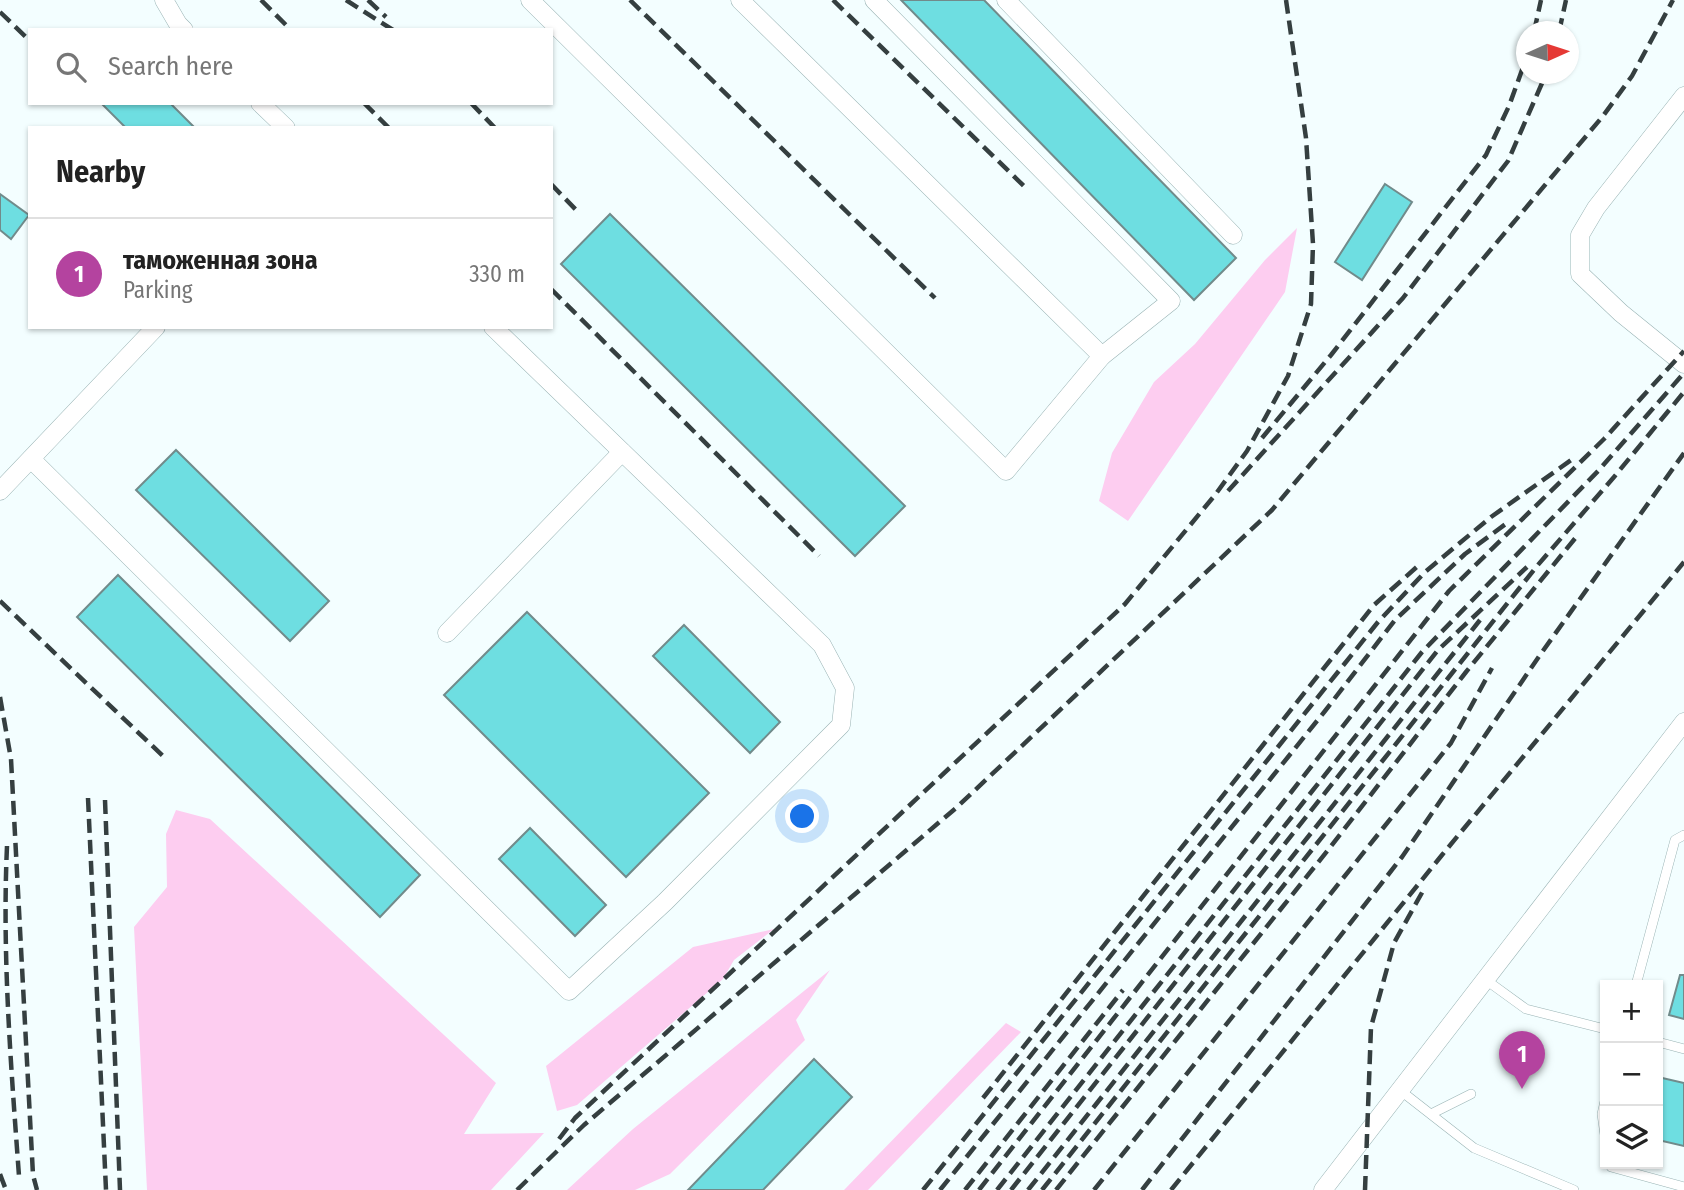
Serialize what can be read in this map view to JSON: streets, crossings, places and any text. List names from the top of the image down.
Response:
{
  "north": "right",
  "page": {
    "search": "Search here",
    "heading": "Nearby",
    "list": [
      {
        "mark": "1",
        "name": "таможенная зона",
        "note": "Parking",
        "value": "330 m"
      }
    ],
    "map_buttons": ["+", "−"],
    "pins": "1"
  }
}
